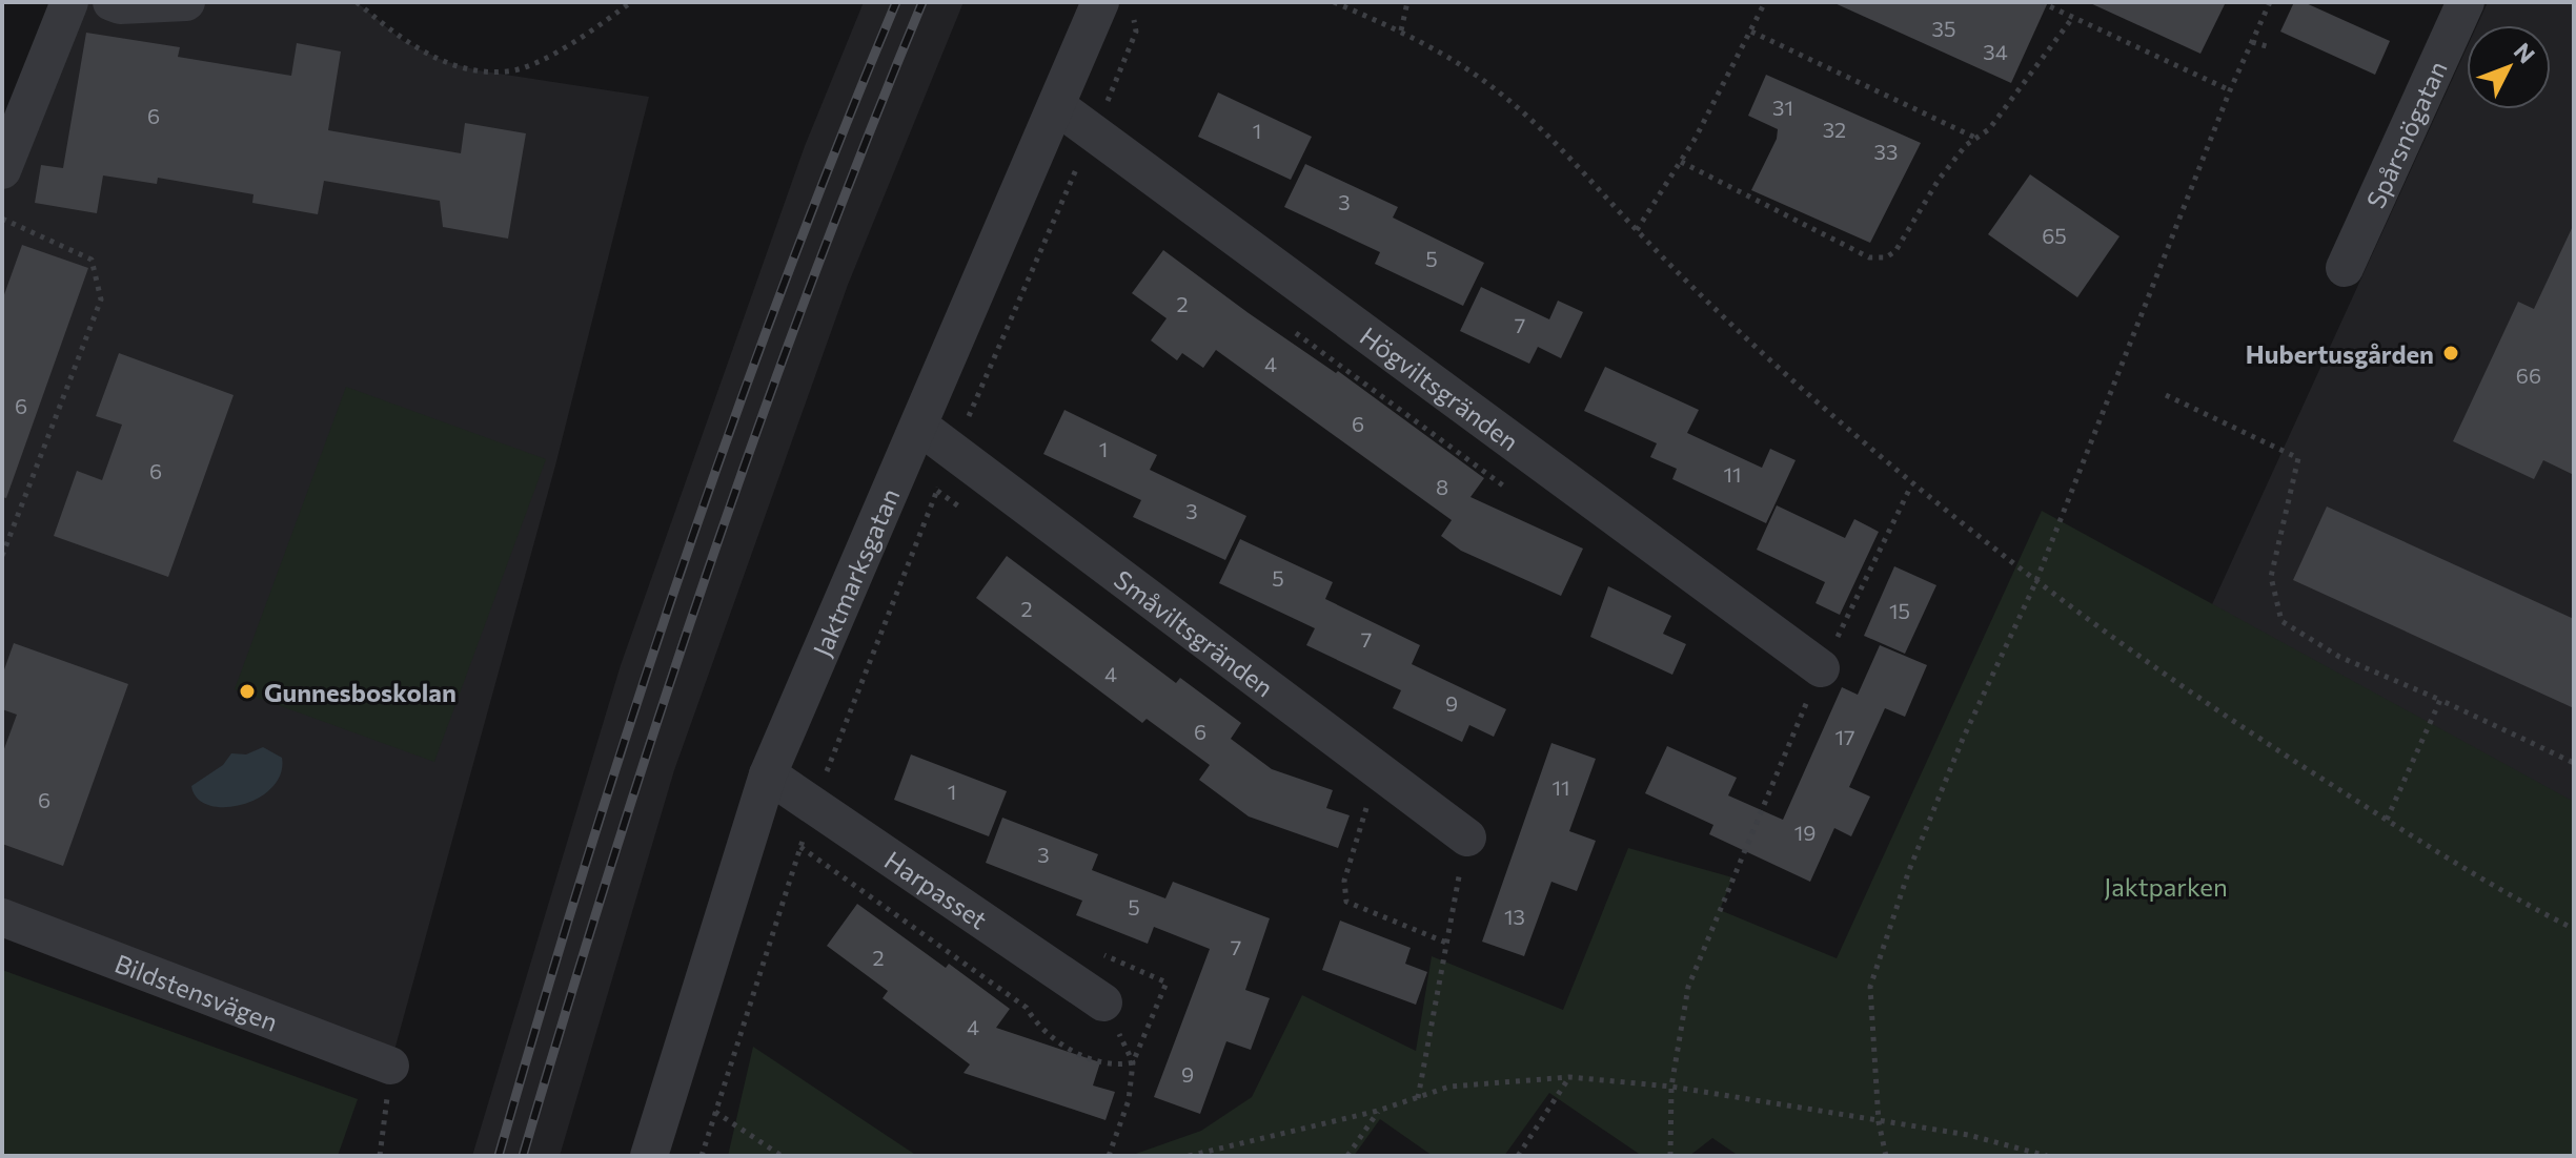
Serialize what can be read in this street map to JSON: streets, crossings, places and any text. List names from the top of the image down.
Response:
{
  "streets": {
    "street": [
      "Spårsnögatan",
      "Högviltsgränden",
      "Jaktmarksgatan",
      "Småviltsgränden",
      "Harpasset",
      "Bildstensvägen"
    ]
  },
  "crossings": [
    ["Högviltsgränden", "Jaktmarksgatan"],
    ["Jaktmarksgatan", "Småviltsgränden"],
    ["Jaktmarksgatan", "Harpasset"]
  ],
  "parks": ["Jaktparken"],
  "places": ["Hubertusgården", "Gunnesboskolan"],
  "house_numbers": [
    "35",
    "34",
    "31",
    "6",
    "32",
    "1",
    "33",
    "3",
    "65",
    "5",
    "2",
    "7",
    "4",
    "66",
    "6",
    "6",
    "1",
    "6",
    "11",
    "8",
    "3",
    "5",
    "2",
    "15",
    "7",
    "4",
    "9",
    "6",
    "17",
    "11",
    "1",
    "6",
    "19",
    "3",
    "5",
    "13",
    "7",
    "2",
    "4",
    "9"
  ],
  "north": "top right"
}
